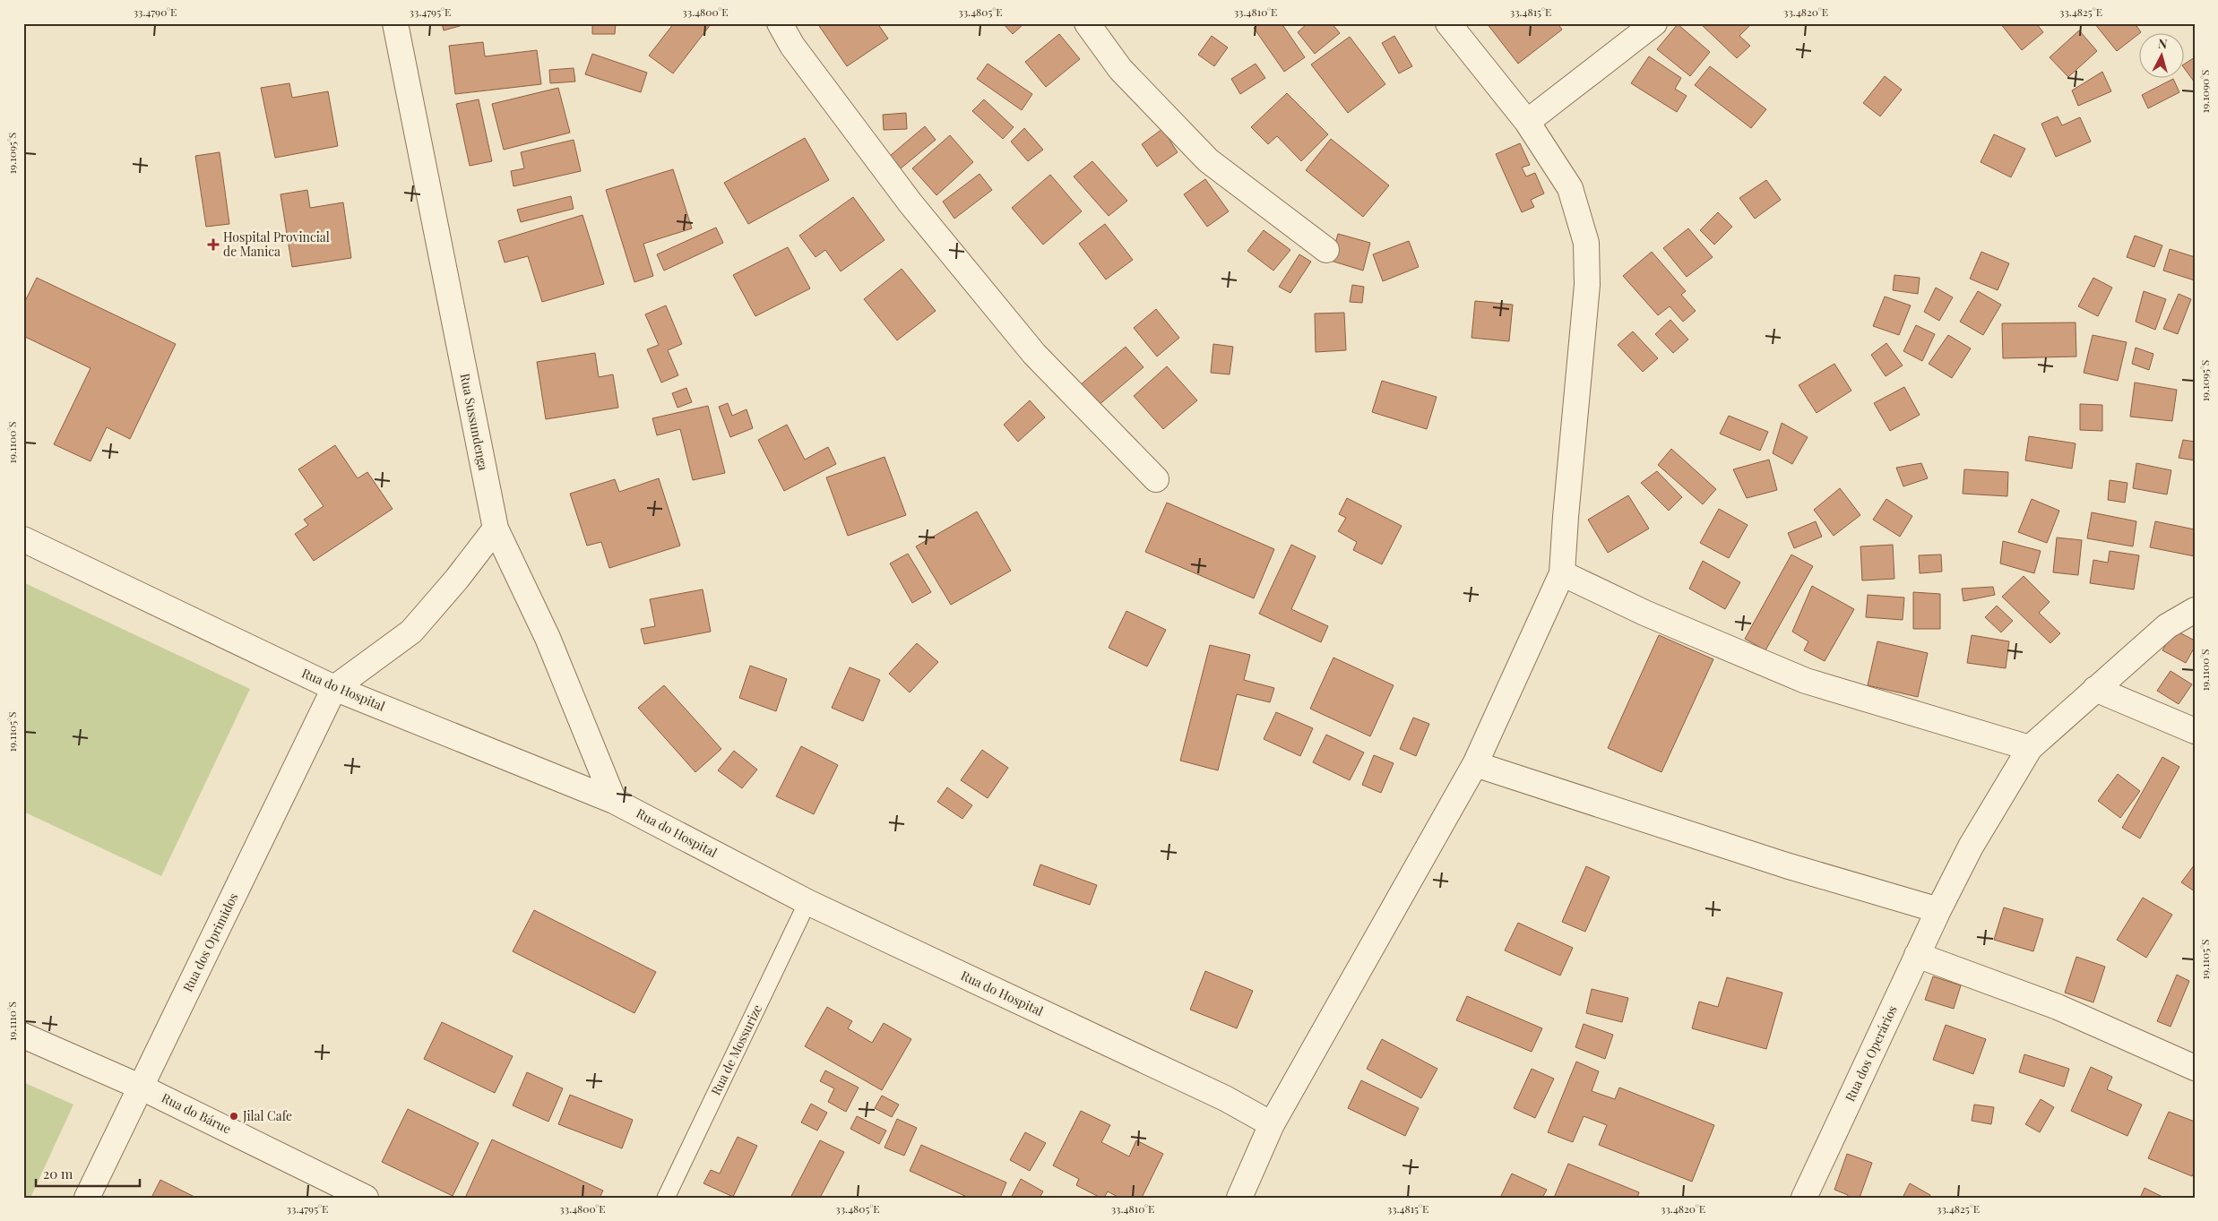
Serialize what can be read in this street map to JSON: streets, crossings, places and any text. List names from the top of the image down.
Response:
{
  "streets": {
    "street": [
      "Rua Sussundenga",
      "Rua do Hospital",
      "Rua dos Oprimidos",
      "Rua dos Operários",
      "Rua do Bárue"
    ],
    "lane": ["Rua de Mossurize"]
  },
  "crossings": [
    ["Rua Sussundenga", "Rua do Hospital"],
    ["Rua do Hospital", "Rua dos Oprimidos"],
    ["Rua do Hospital", "Rua de Mossurize"],
    ["Rua dos Oprimidos", "Rua do Bárue"]
  ],
  "places": {
    "health": ["Hospital Provincial de Manica"],
    "other": ["Jilal Cafe"]
  },
  "scale_bar": "20 m",
  "north": "top",
  "coordinates": [
    "33.4790°E",
    "33.4795°E",
    "33.4800°E",
    "33.4805°E",
    "33.4810°E",
    "33.4815°E",
    "33.4820°E",
    "33.4825°E",
    "19.1090°S",
    "19.1095°S",
    "19.1100°S",
    "19.1105°S",
    "19.1110°S"
  ]
}
